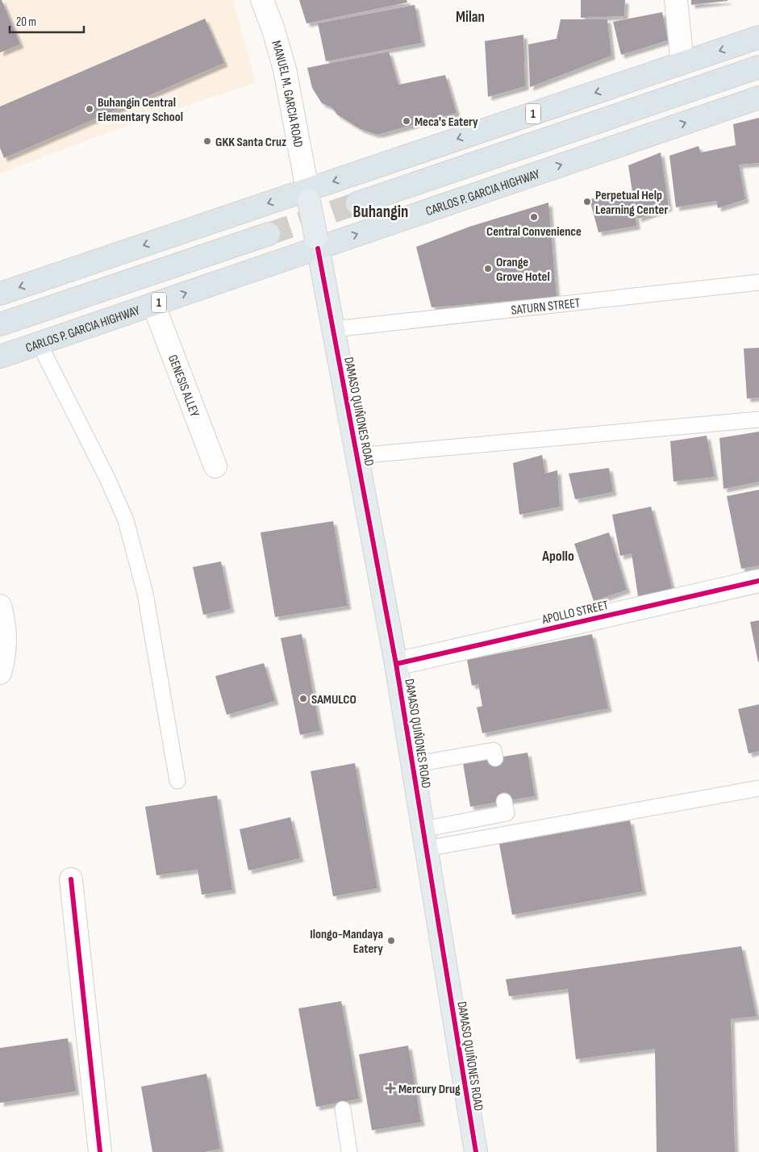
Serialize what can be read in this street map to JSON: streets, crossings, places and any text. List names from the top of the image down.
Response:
{
  "streets": {
    "highway": ["1", "CARLOS P. GARCIA HIGHWAY"],
    "main road": ["DAMASO QUIÑONES ROAD"],
    "street": ["MANUEL M. GARCIA ROAD", "GENESIS ALLEY", "APOLLO STREET"],
    "lane": ["SATURN STREET"]
  },
  "crossings": [
    ["MANUEL M. GARCIA ROAD", "1"],
    ["MANUEL M. GARCIA ROAD", "DAMASO QUIÑONES ROAD"],
    ["1", "DAMASO QUIÑONES ROAD"],
    ["CARLOS P. GARCIA HIGHWAY", "GENESIS ALLEY"],
    ["CARLOS P. GARCIA HIGHWAY", "DAMASO QUIÑONES ROAD"],
    ["SATURN STREET", "DAMASO QUIÑONES ROAD"],
    ["DAMASO QUIÑONES ROAD", "APOLLO STREET"]
  ],
  "districts": ["Milan", "Buhangin", "Apollo"],
  "places": {
    "other": [
      "Buhangin Central Elementary School",
      "Meca's Eatery",
      "GKK Santa Cruz",
      "Perpetual Help Learning Center",
      "Central Convenience",
      "Orange Grove Hotel",
      "SAMULCO",
      "Ilongo-Mandaya Eatery"
    ],
    "health": ["Mercury Drug"]
  },
  "scale_bar": "20 m"
}
